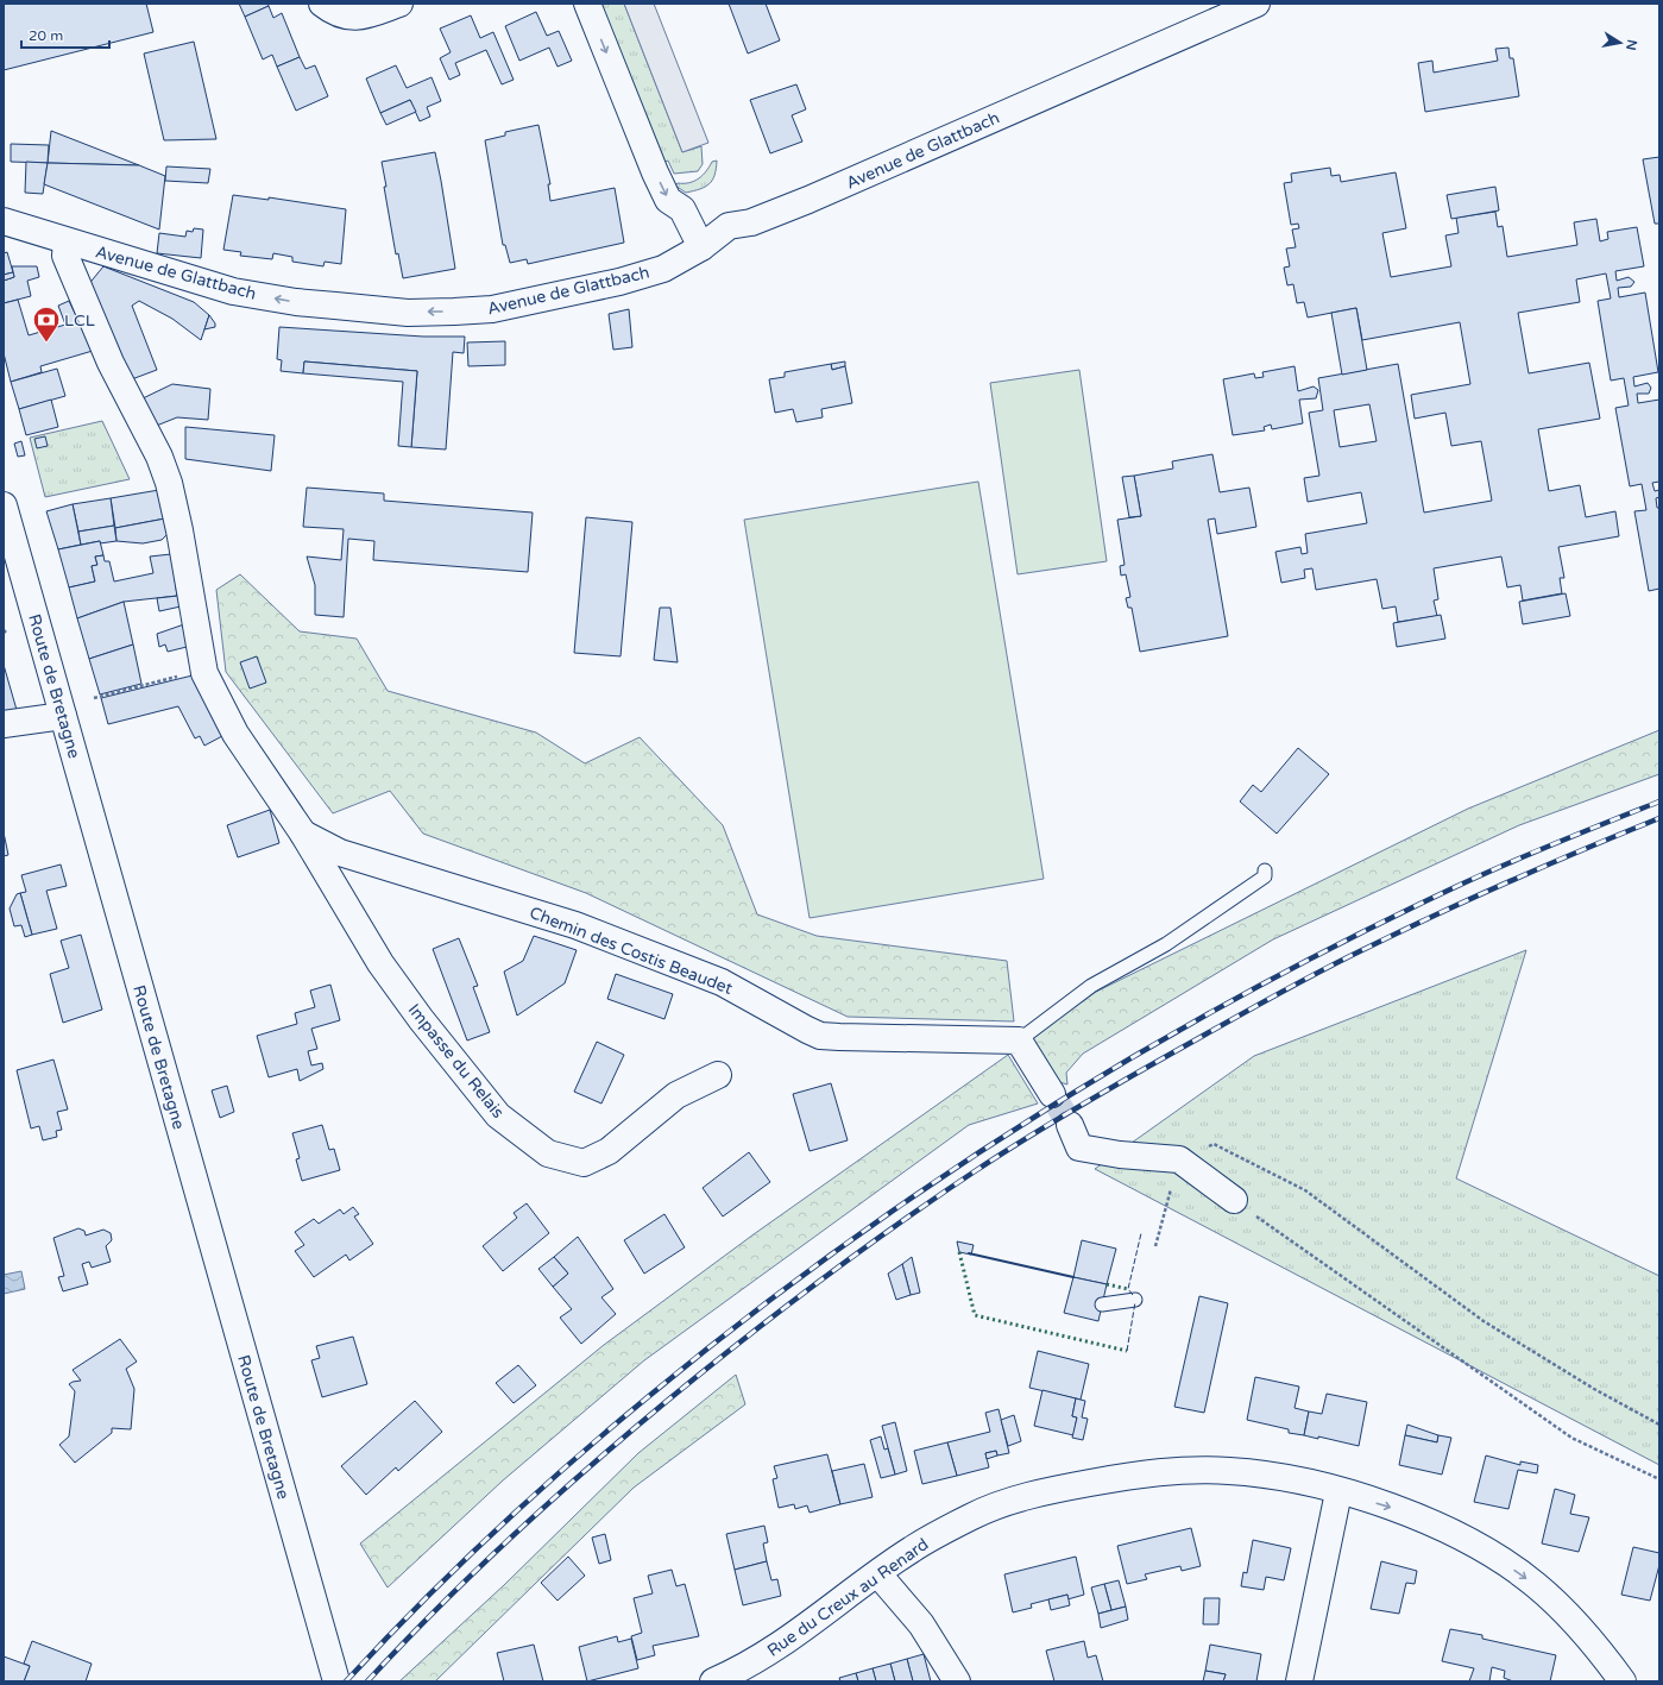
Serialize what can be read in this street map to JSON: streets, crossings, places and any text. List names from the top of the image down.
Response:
{
  "streets": {
    "street": [
      "Avenue de Glattbach",
      "Route de Bretagne",
      "Chemin des Costis Beaudet",
      "Impasse du Relais",
      "Rue du Creux au Renard"
    ]
  },
  "crossings": [
    ["Avenue de Glattbach", "Impasse du Relais"],
    ["Chemin des Costis Beaudet", "Impasse du Relais"]
  ],
  "one_way": ["Avenue de Glattbach"],
  "places": {
    "bank": ["LCL"]
  },
  "scale_bar": "20 m",
  "north": "right"
}
